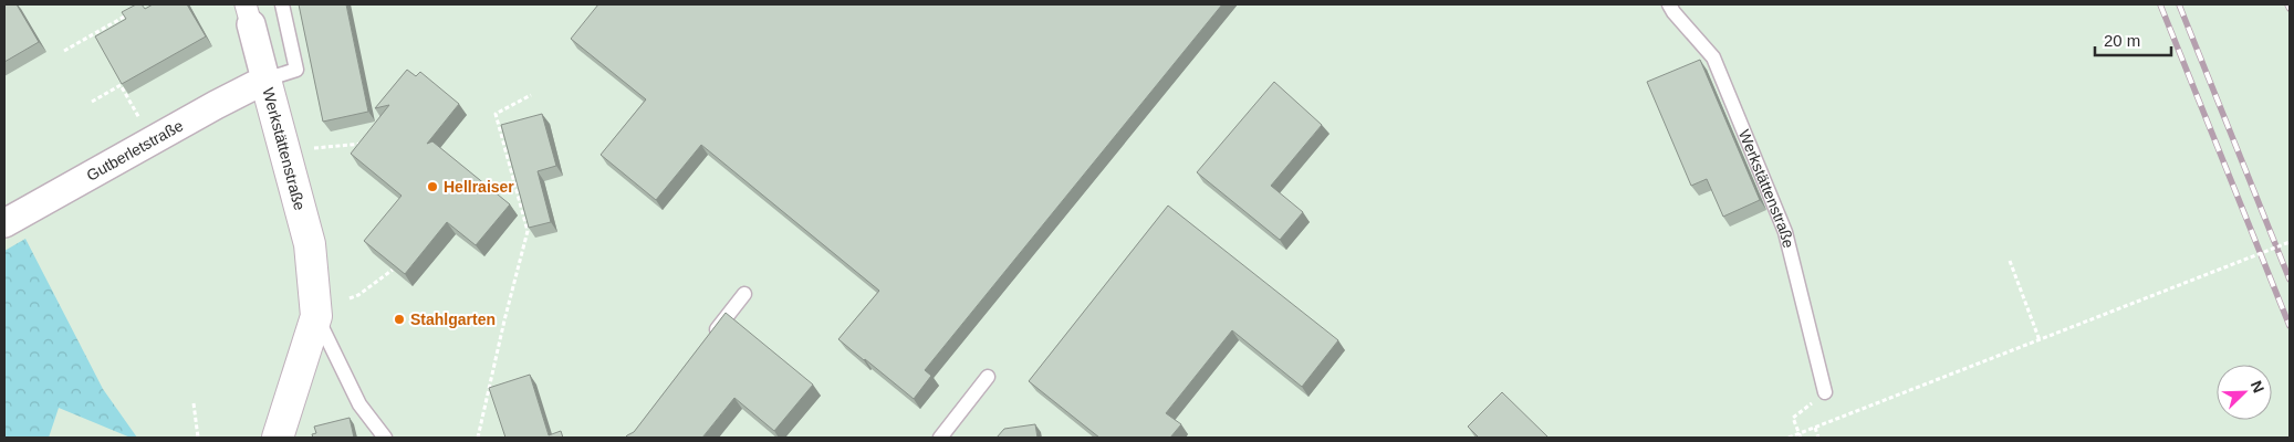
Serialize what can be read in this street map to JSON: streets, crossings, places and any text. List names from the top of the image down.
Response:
{
  "streets": {
    "street": ["Werkstättenstraße", "Gutberletstraße"]
  },
  "crossings": [
    ["Werkstättenstraße", "Gutberletstraße"]
  ],
  "places": ["Hellraiser", "Stahlgarten"],
  "scale_bar": "20 m",
  "north": "top right"
}
